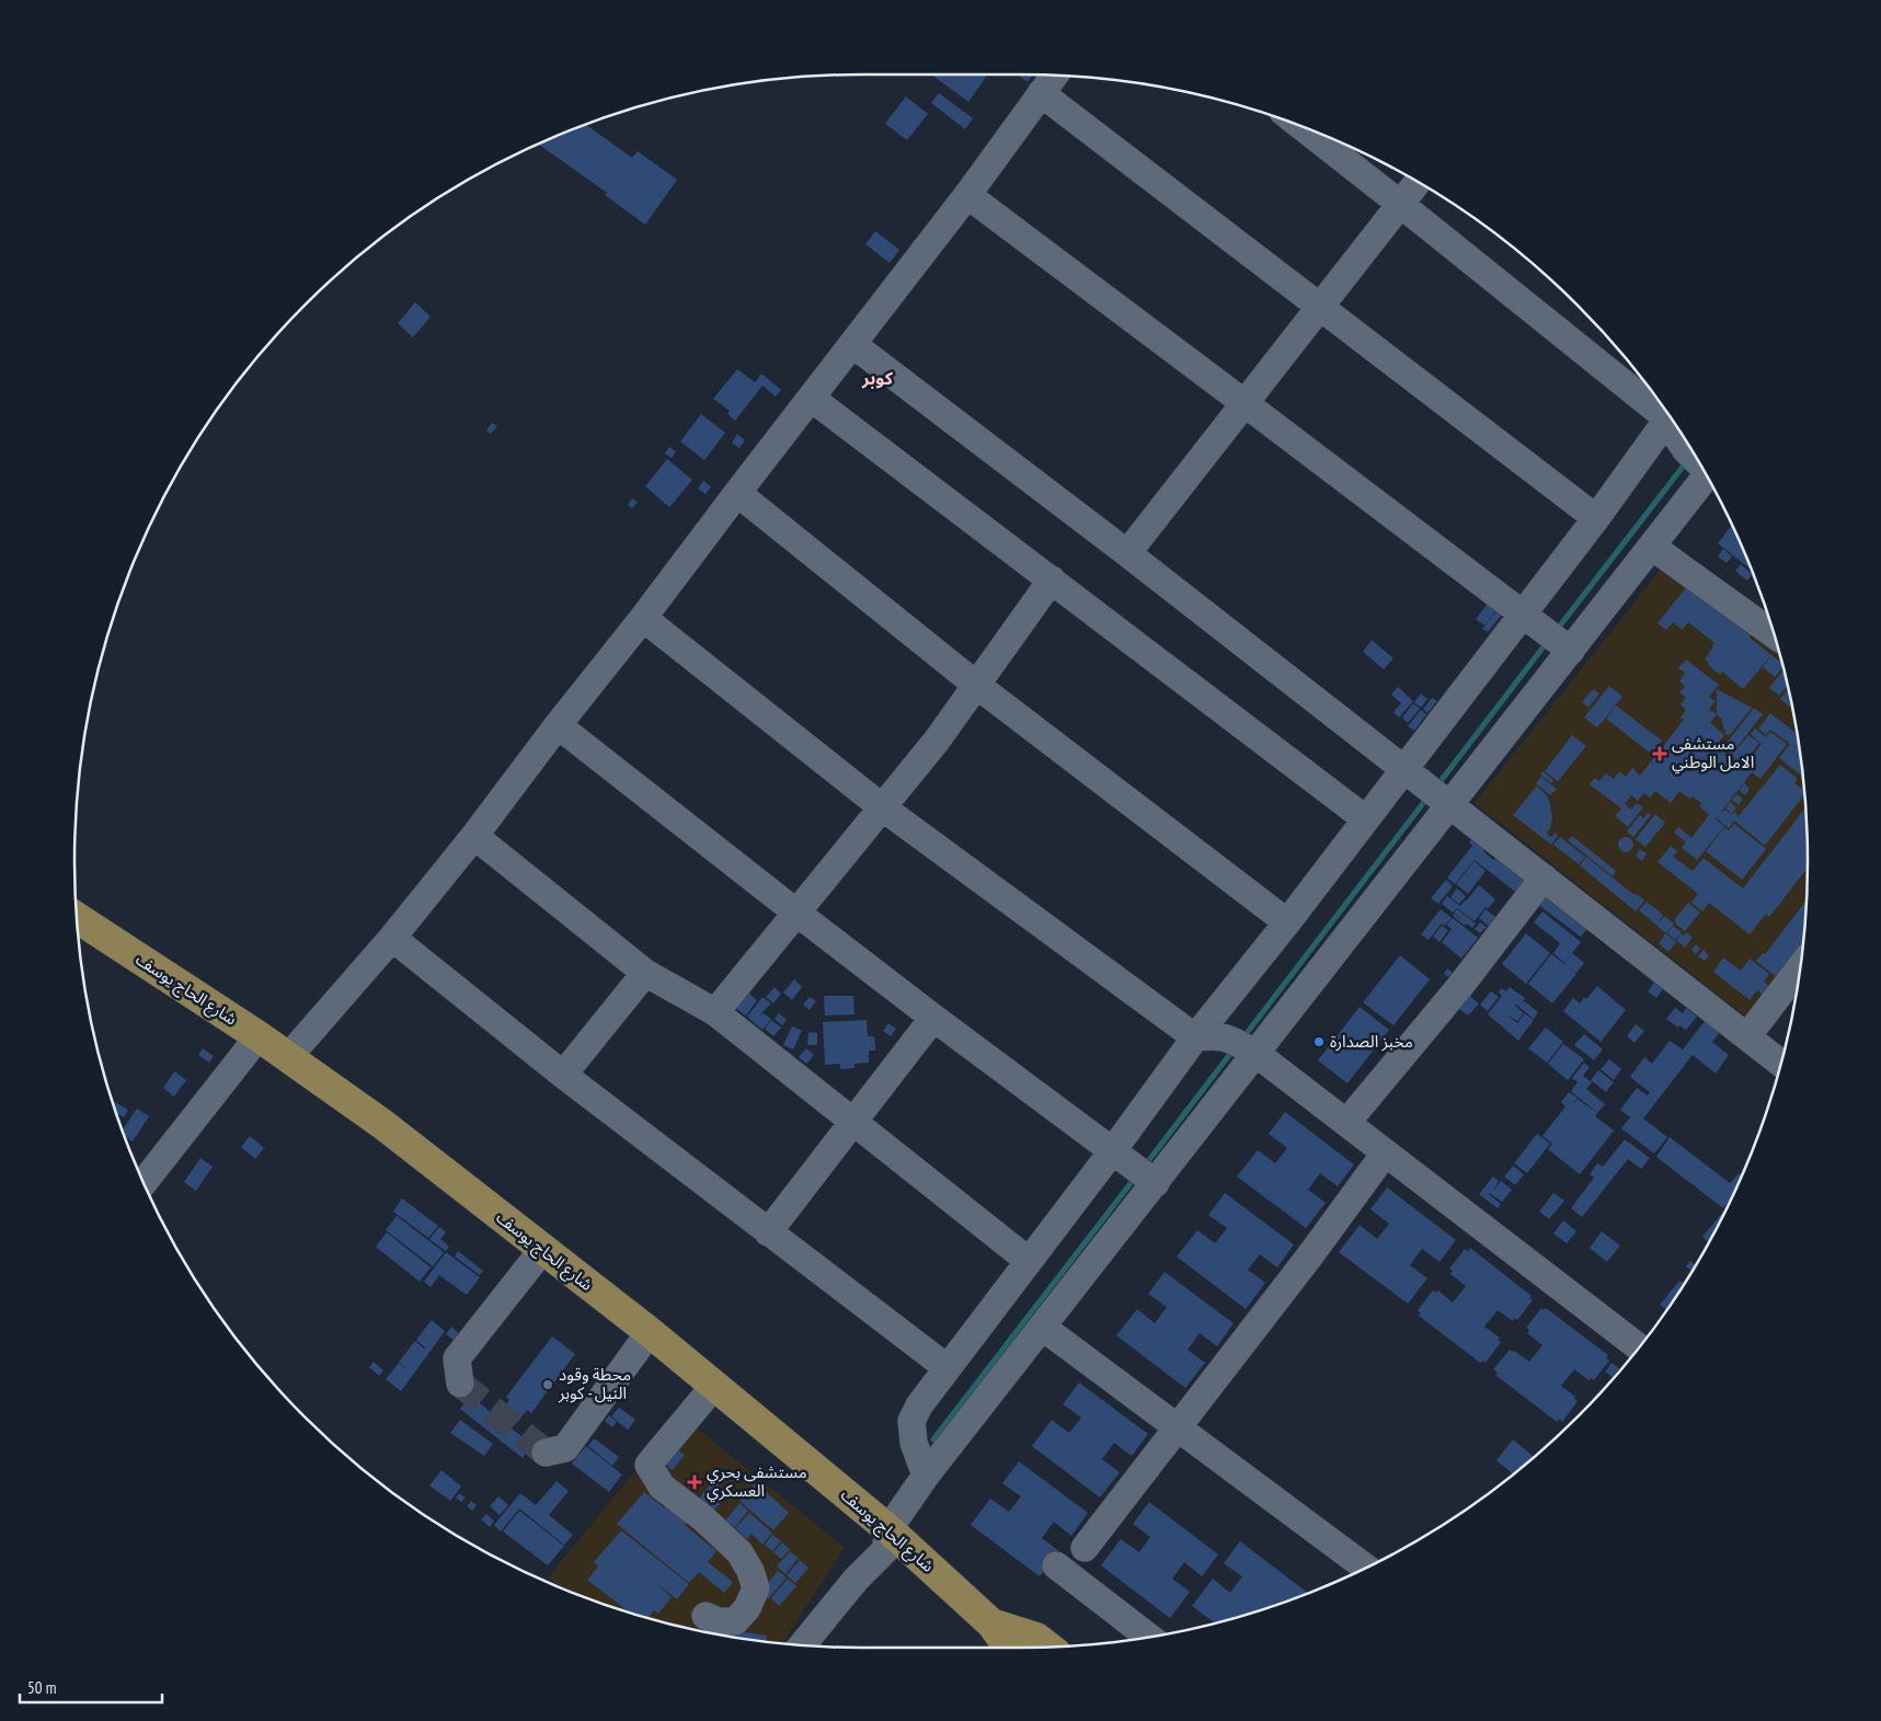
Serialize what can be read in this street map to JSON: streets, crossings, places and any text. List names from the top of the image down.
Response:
{
  "streets": {
    "main road": ["شارع الحاج يوسف"]
  },
  "districts": ["كوبر"],
  "places": {
    "health": ["مستشفى الامل الوطني", "مستشفى بحري العسكري"],
    "other": ["مخبز الصدارة", "محطة وقود النيل - كوبر"]
  },
  "scale_bar": "50 m"
}
